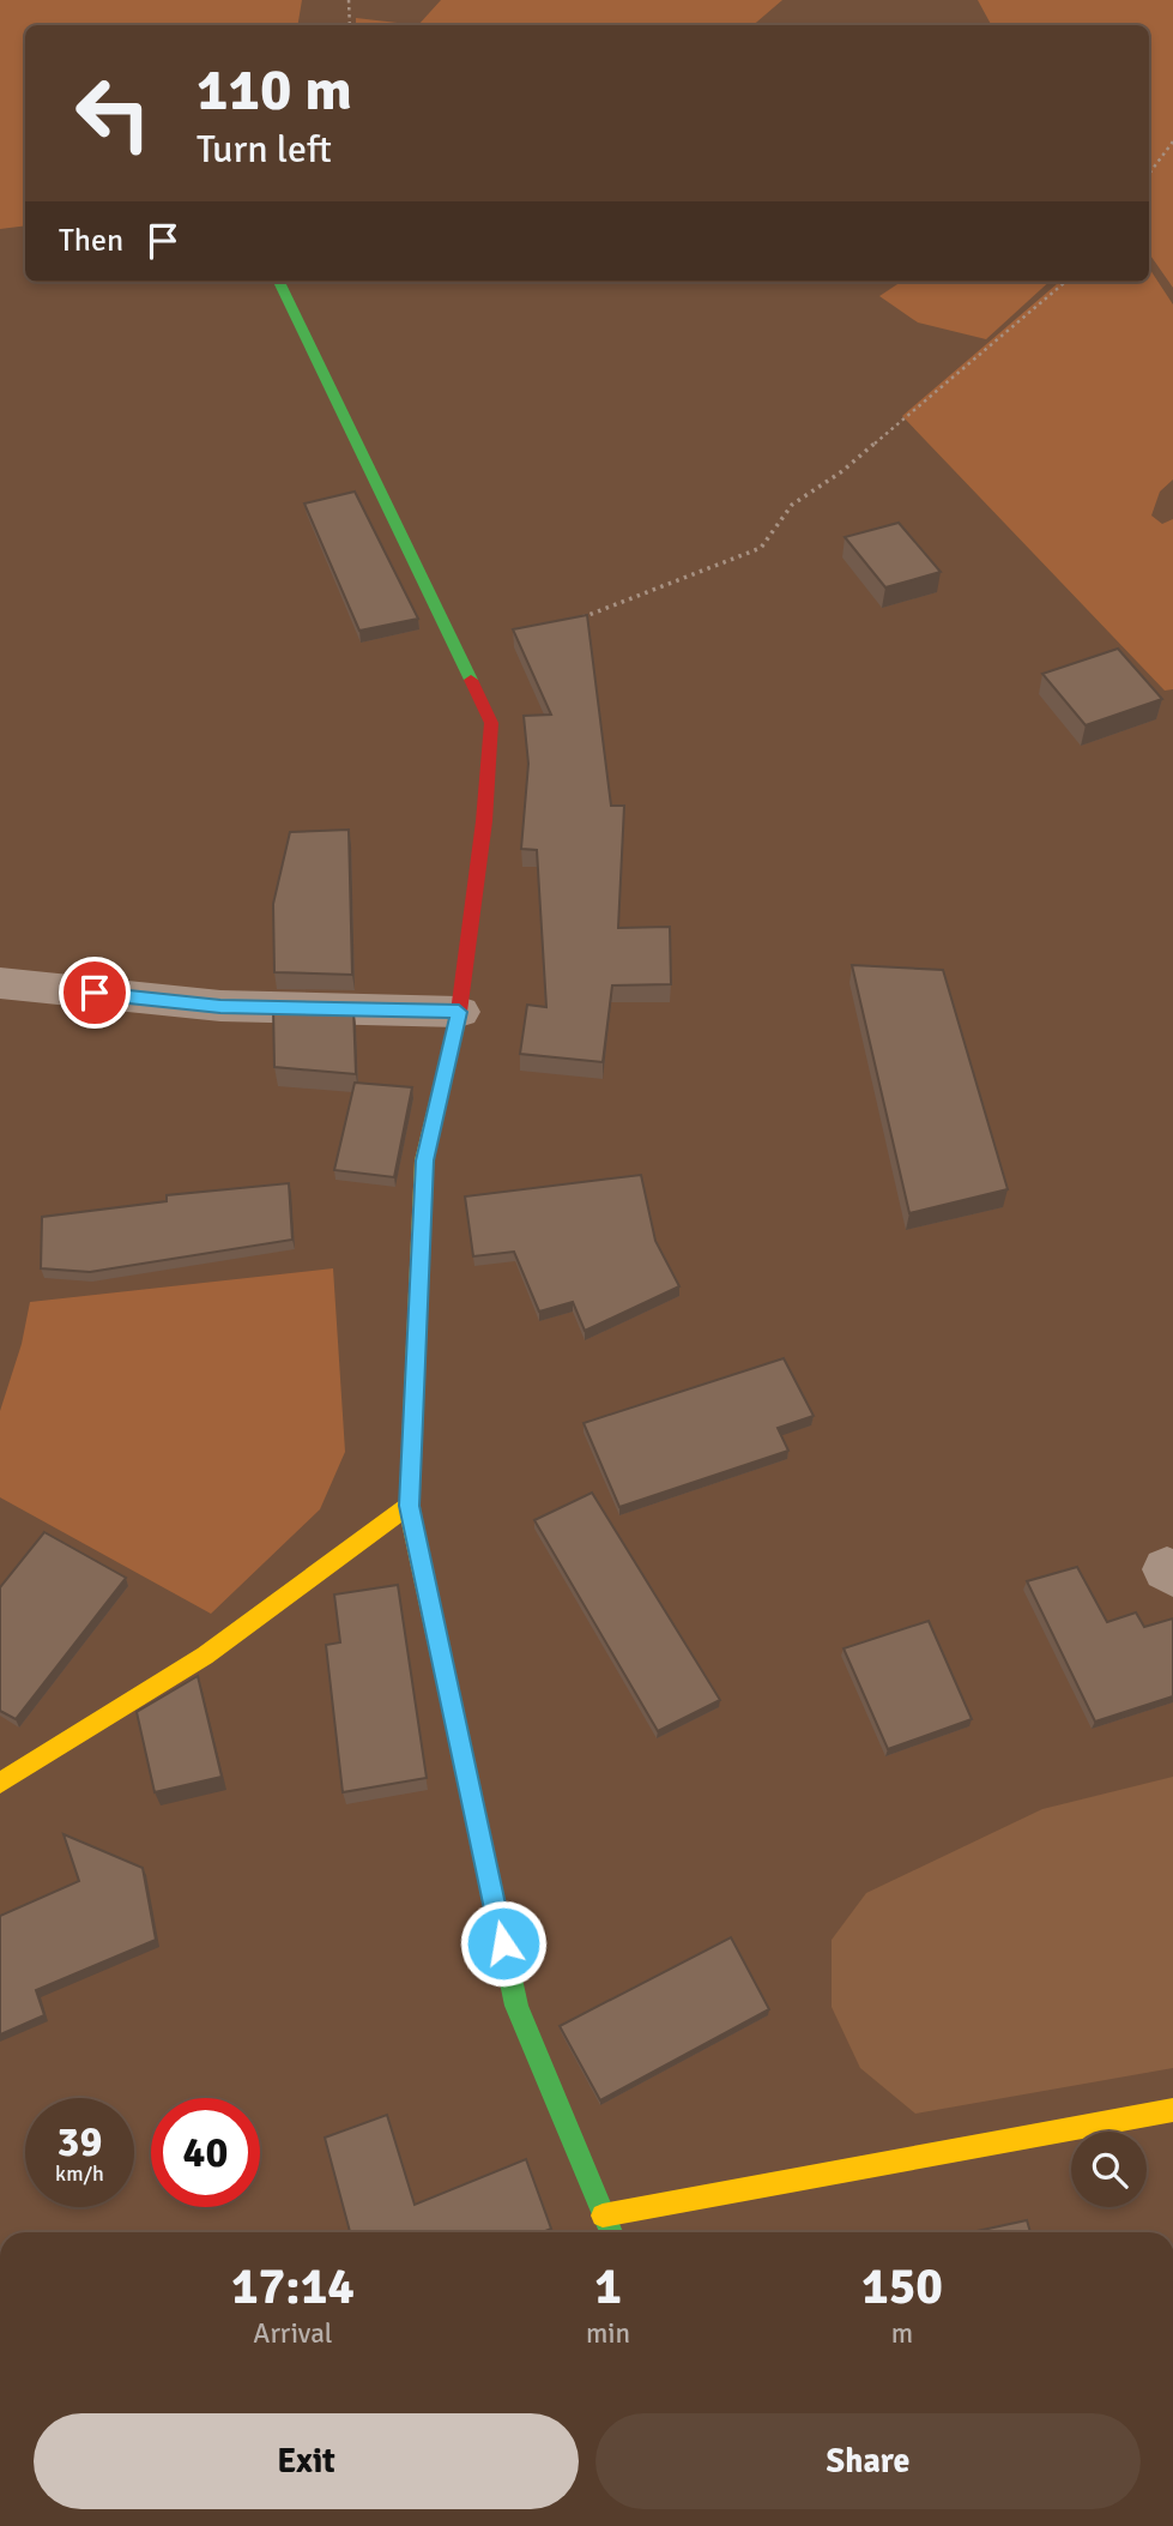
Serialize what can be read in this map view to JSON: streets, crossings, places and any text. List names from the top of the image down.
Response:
{
  "page": {
    "turn": ["110 m", "Turn left"],
    "then": "Then",
    "speed": "39 km/h",
    "limit": "40",
    "eta": [
      "17:14",
      "Arrival",
      "1",
      "min",
      "150",
      "m"
    ],
    "buttons": ["Exit", "Share"]
  }
}
